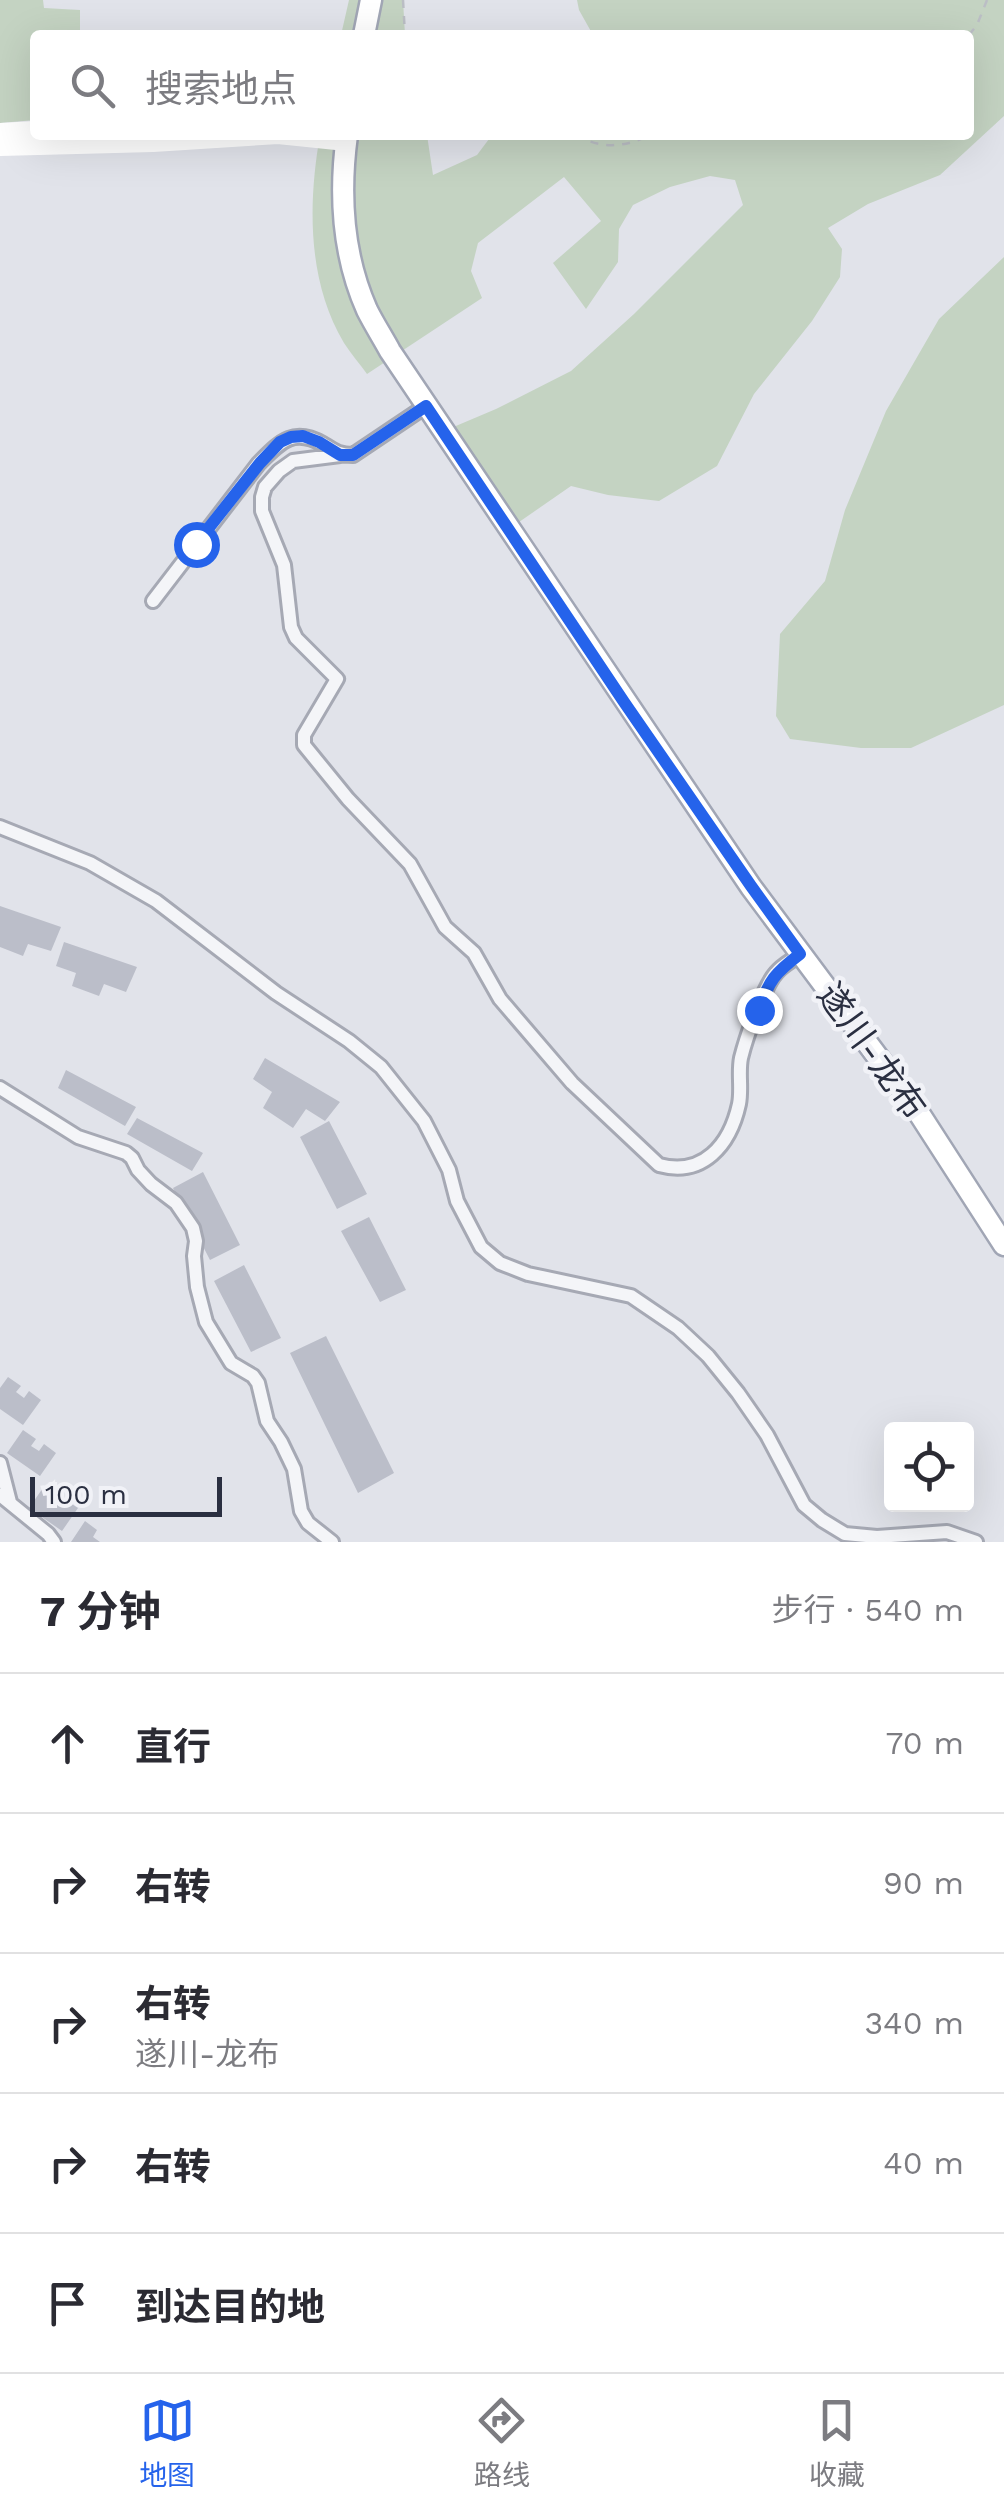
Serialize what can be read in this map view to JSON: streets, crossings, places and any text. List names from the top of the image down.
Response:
{
  "streets": {
    "main road": ["遂川-龙布"]
  },
  "scale_bar": "100 m",
  "page": {
    "search": "搜索地点",
    "scale": "100 m",
    "heading": ["7 分钟", "步行 · 540 m"],
    "list": [
      ["直行", "70 m"],
      ["右转", "90 m"],
      ["右转", "遂川-龙布", "340 m"],
      ["右转", "40 m"],
      "到达目的地"
    ],
    "nav": ["地图", "路线", "收藏"]
  }
}
